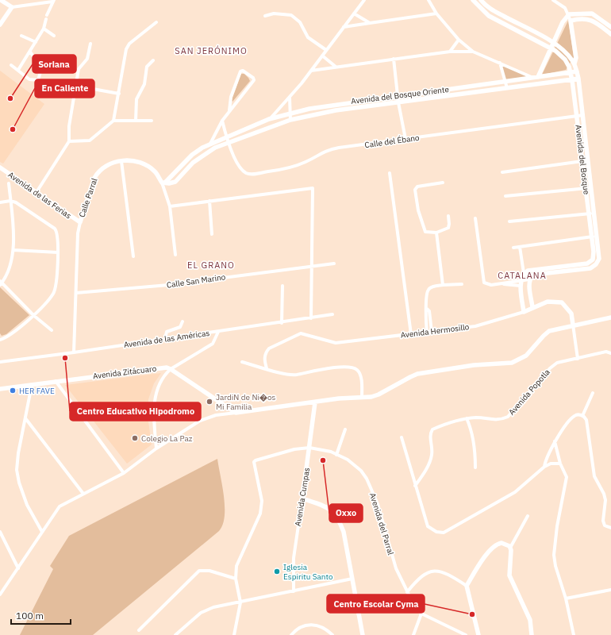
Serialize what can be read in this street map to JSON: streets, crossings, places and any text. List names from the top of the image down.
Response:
{
  "streets": {
    "street": [
      "Avenida del Bosque Oriente",
      "Calle del Ébano",
      "Avenida del Bosque",
      "Avenida de las Ferias",
      "Calle Parral",
      "Calle San Marino",
      "Avenida Hermosillo",
      "Avenida de las Américas",
      "Avenida Zitácuaro",
      "Avenida Popotla",
      "Avenida Cumpas",
      "Avenida del Parral"
    ]
  },
  "crossings": [
    ["Avenida del Bosque Oriente", "Calle del Ébano"],
    ["Avenida del Bosque Oriente", "Avenida del Bosque"],
    ["Avenida del Bosque Oriente", "Calle Parral"],
    ["Calle del Ébano", "Avenida del Bosque"],
    ["Avenida de las Ferias", "Calle Parral"],
    ["Avenida Hermosillo", "Avenida Popotla"],
    ["Avenida Cumpas", "Avenida del Parral"]
  ],
  "districts": ["SAN JERÓNIMO", "EL GRANO", "CATALANA"],
  "places": [
    "Soriana",
    "En Caliente",
    "Centro Educativo Hipodromo",
    "HER FAVE",
    "JardiN de Ni�os Mi Familia",
    "Colegio La Paz",
    "Oxxo",
    "Iglesia Espiritu Santo",
    "Centro Escolar Cyma"
  ],
  "scale_bar": "100 m"
}
